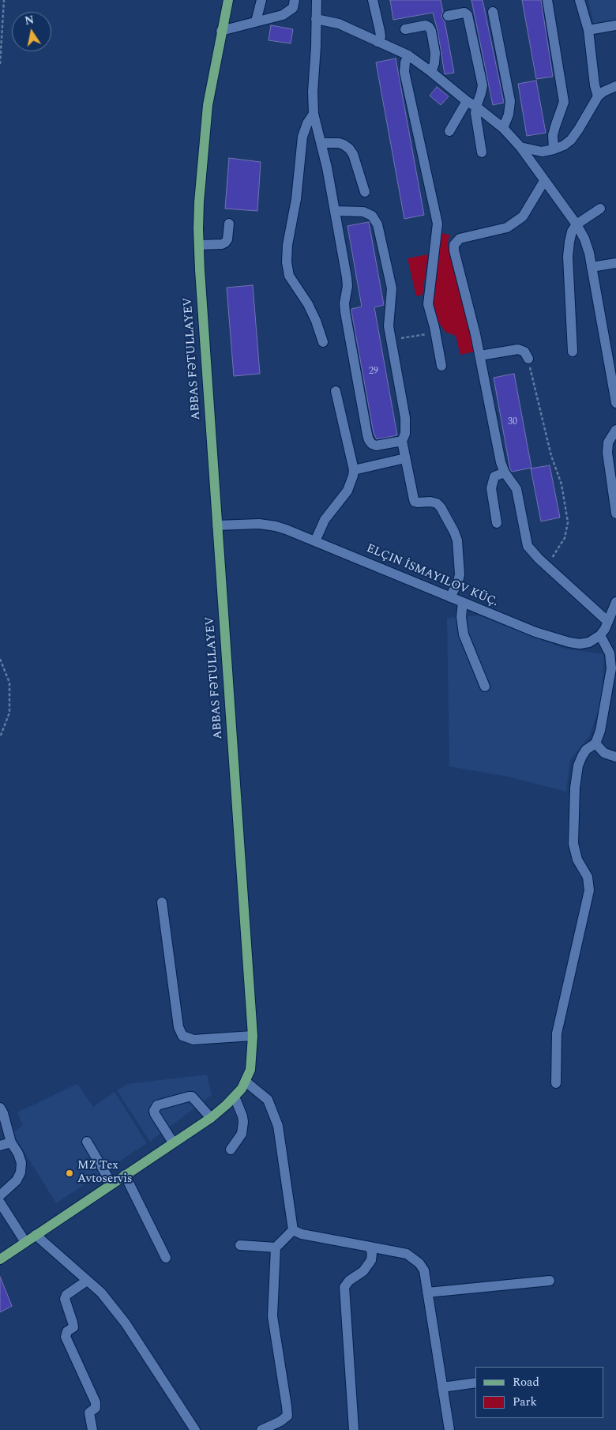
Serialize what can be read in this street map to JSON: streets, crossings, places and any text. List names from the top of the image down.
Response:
{
  "streets": {
    "main road": ["ABBAS FƏTULLAYEV"]
  },
  "places": ["MZ Tex Avtoservis"],
  "house_numbers": ["29", "30"],
  "legend": ["Road", "Park"],
  "north": "top"
}
